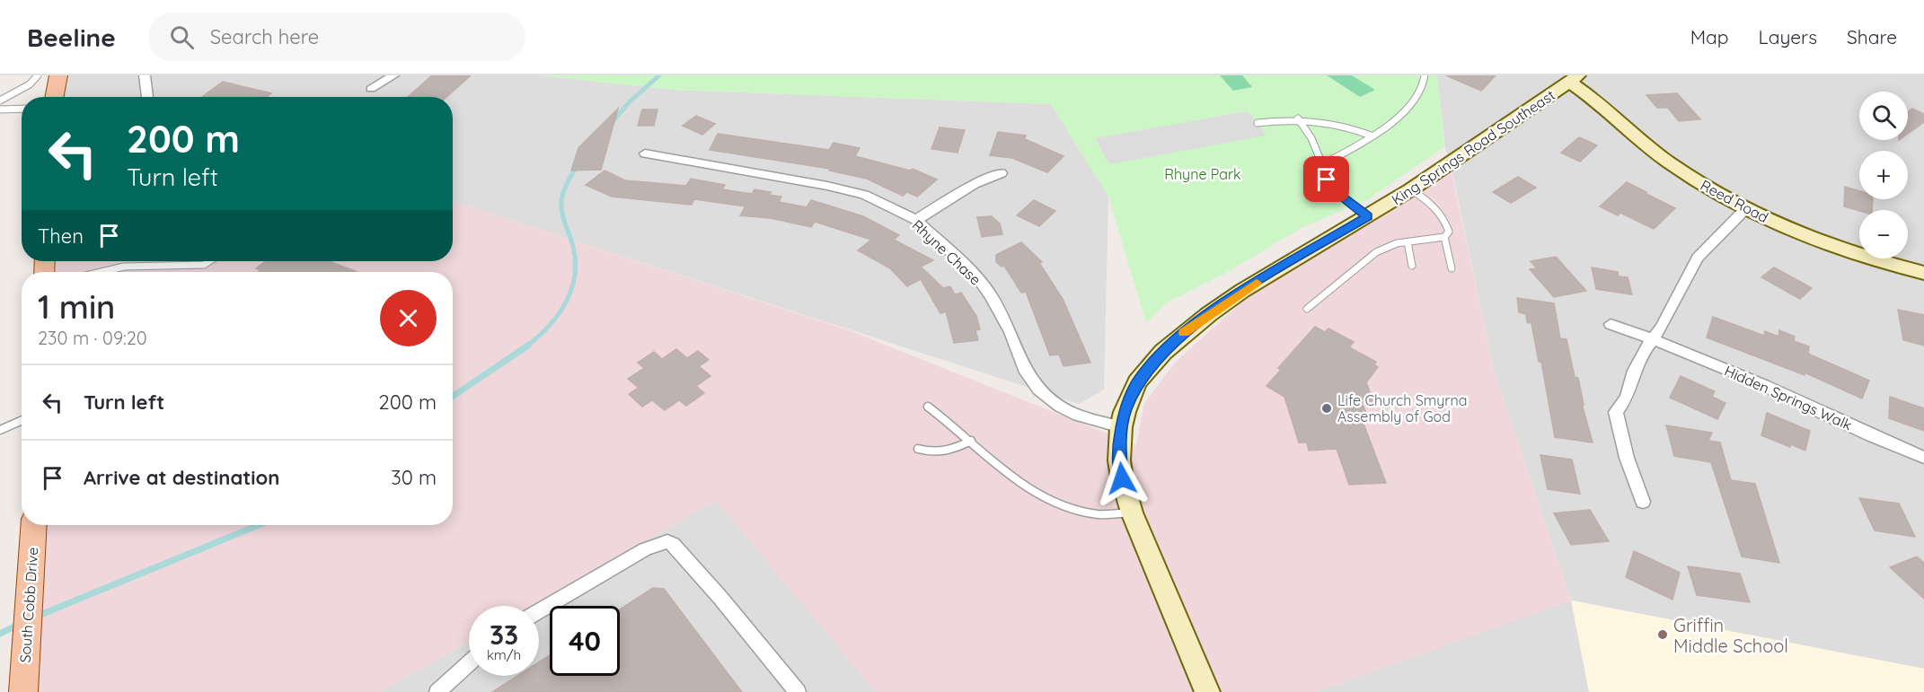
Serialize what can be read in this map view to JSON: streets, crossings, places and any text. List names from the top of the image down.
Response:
{
  "streets": {
    "main road": ["South Cobb Drive"],
    "street": [
      "King Springs Road Southeast",
      "Reed Road",
      "Rhyne Chase",
      "Hidden Springs Walk"
    ]
  },
  "crossings": [
    ["King Springs Road Southeast", "Reed Road"],
    ["King Springs Road Southeast", "Rhyne Chase"]
  ],
  "parks": ["Rhyne Park"],
  "places": ["Life Church Smyrna Assembly of God", "Griffin Middle School"],
  "page": {
    "header": "Beeline",
    "search": "Search here",
    "nav": ["Map", "Layers", "Share"],
    "map_buttons": ["+", "−"],
    "turn": ["200 m", "Turn left"],
    "then": "Then",
    "heading": ["1 min", "230 m · 09:20"],
    "list": [
      {
        "name": "Turn left",
        "value": "200 m"
      },
      {
        "name": "Arrive at destination",
        "value": "30 m"
      }
    ],
    "speed": "33 km/h",
    "limit": "40"
  }
}
